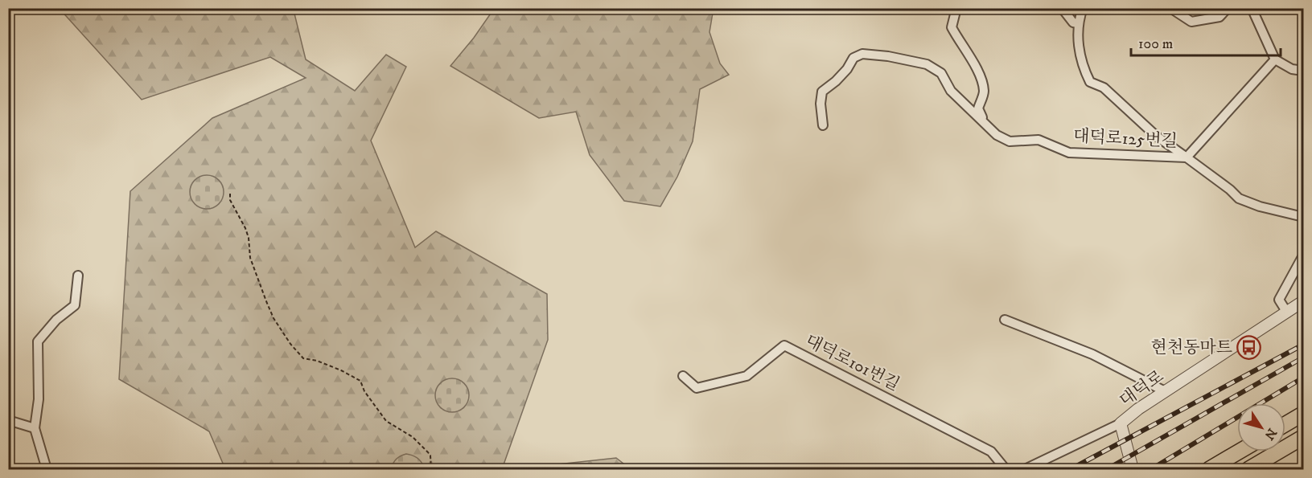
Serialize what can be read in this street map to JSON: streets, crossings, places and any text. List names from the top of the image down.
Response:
{
  "streets": {
    "street": ["대덕로125번길", "대덕로101번길", "대덕로"]
  },
  "places": {
    "bus stop": ["현천동마트"]
  },
  "scale_bar": "100 m",
  "north": "bottom right"
}
